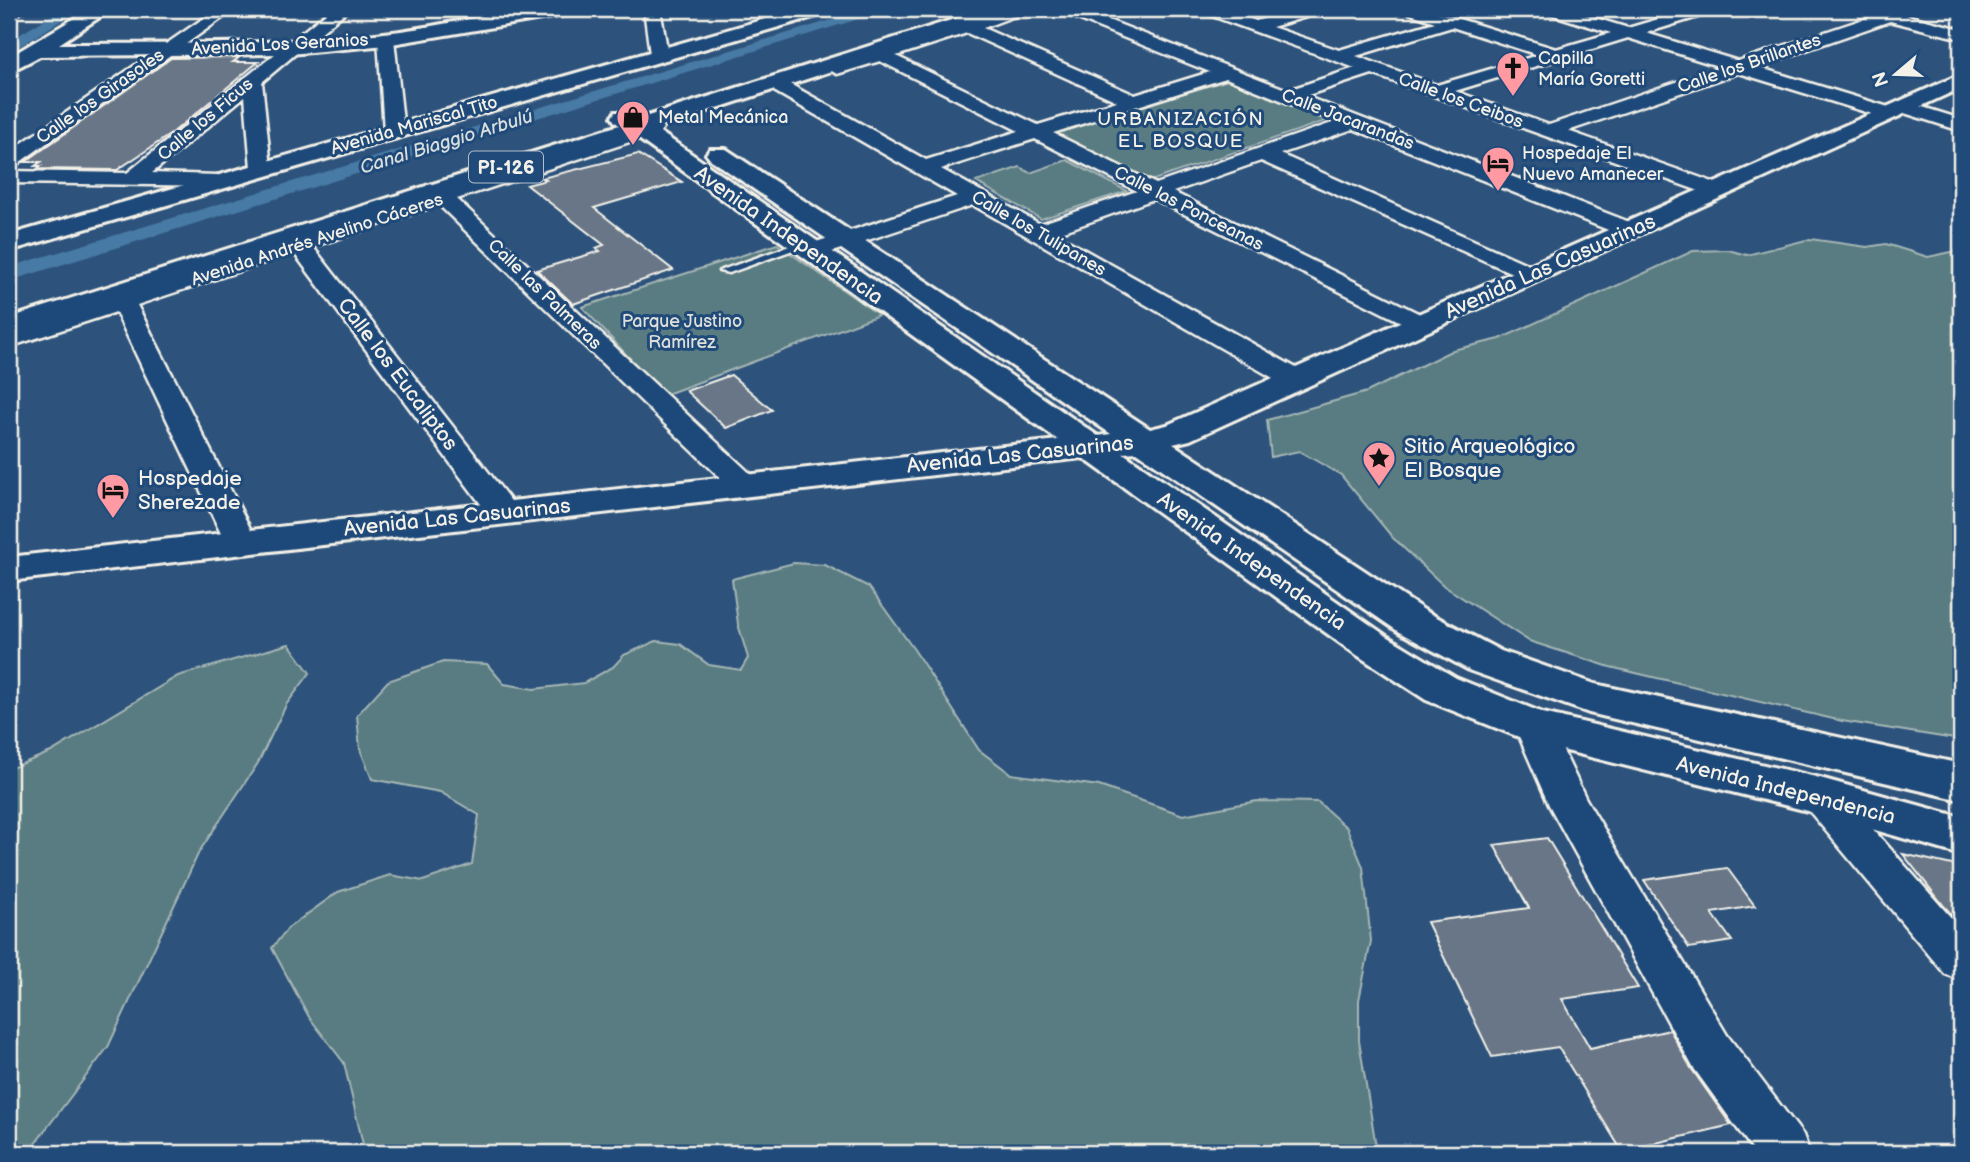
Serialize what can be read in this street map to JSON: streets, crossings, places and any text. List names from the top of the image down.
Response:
{
  "streets": {
    "main road": [
      "Avenida Los Geranios",
      "Avenida Mariscal Tito",
      "PI-126",
      "Avenida Independencia",
      "Avenida Andrés Avelino Cáceres",
      "Avenida Las Casuarinas"
    ],
    "street": [
      "Calle los Brillantes",
      "Calle los Girasoles",
      "Calle los Ceibos",
      "Calle los Ficus",
      "Calle Jacarandas",
      "Calle las Ponceanas",
      "Calle los Tulipanes",
      "Calle las Palmeras",
      "Calle los Eucaliptos"
    ]
  },
  "crossings": [
    ["Avenida Los Geranios", "Calle los Girasoles"],
    ["Avenida Los Geranios", "Calle los Ficus"],
    ["Calle los Brillantes", "Calle los Ceibos"],
    ["Calle los Ceibos", "Avenida Las Casuarinas"],
    ["Calle Jacarandas", "Avenida Las Casuarinas"],
    ["Calle las Ponceanas", "Avenida Andrés Avelino Cáceres"],
    ["Calle las Ponceanas", "Avenida Las Casuarinas"],
    ["Calle los Tulipanes", "Avenida Andrés Avelino Cáceres"],
    ["Calle los Tulipanes", "Avenida Las Casuarinas"],
    ["Avenida Independencia", "Avenida Andrés Avelino Cáceres"],
    ["Avenida Independencia", "Avenida Las Casuarinas"],
    ["Avenida Andrés Avelino Cáceres", "Calle las Palmeras"],
    ["Avenida Andrés Avelino Cáceres", "Calle los Eucaliptos"],
    ["Avenida Las Casuarinas", "Calle las Palmeras"],
    ["Avenida Las Casuarinas", "Calle los Eucaliptos"]
  ],
  "districts": ["URBANIZACIÓN EL BOSQUE"],
  "water": ["Canal Biaggio Arbulú"],
  "parks": ["Parque Justino Ramírez"],
  "places": {
    "church": ["Capilla María Goretti"],
    "shop": ["Metal Mecánica"],
    "hotel": ["Hospedaje El Nuevo Amanecer", "Hospedaje Sherezade"],
    "place": ["Sitio Arqueológico El Bosque"]
  },
  "north": "left"
}
